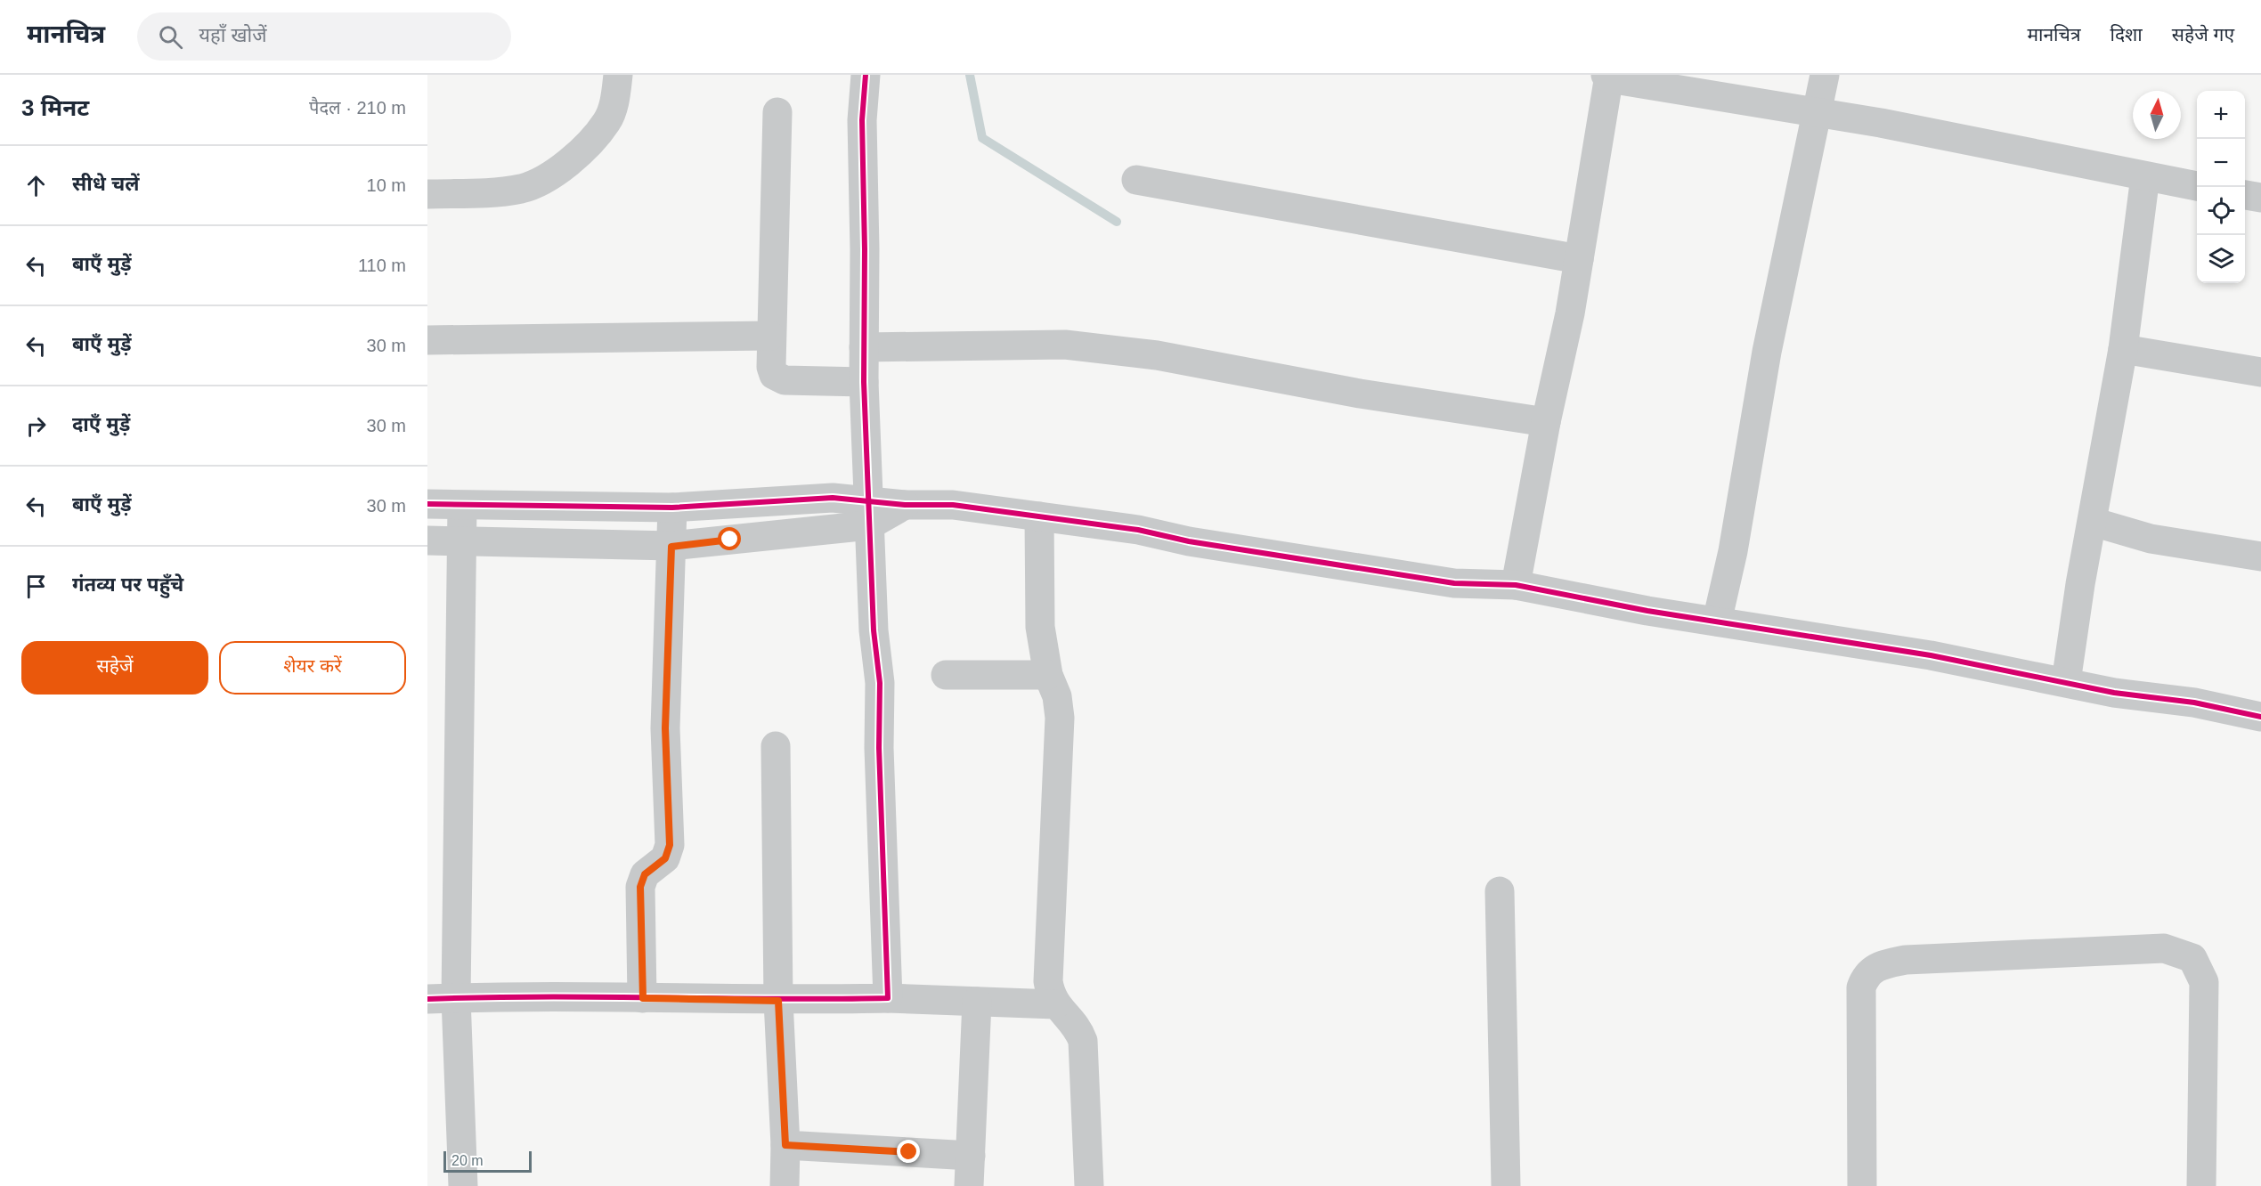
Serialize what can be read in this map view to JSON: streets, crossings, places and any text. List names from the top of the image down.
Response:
{
  "scale_bar": "20 m",
  "north": "top",
  "page": {
    "header": "मानचित्र",
    "search": "यहाँ खोजें",
    "nav": ["मानचित्र", "दिशा", "सहेजे गए"],
    "heading": ["3 मिनट", "पैदल · 210 m"],
    "map_buttons": ["+", "−"],
    "list": [
      ["सीधे चलें", "10 m"],
      ["बाएँ मुड़ें", "110 m"],
      ["बाएँ मुड़ें", "30 m"],
      ["दाएँ मुड़ें", "30 m"],
      ["बाएँ मुड़ें", "30 m"],
      "गंतव्य पर पहुँचे"
    ],
    "buttons": ["सहेजें", "शेयर करें"],
    "scale": "20 m"
  }
}
